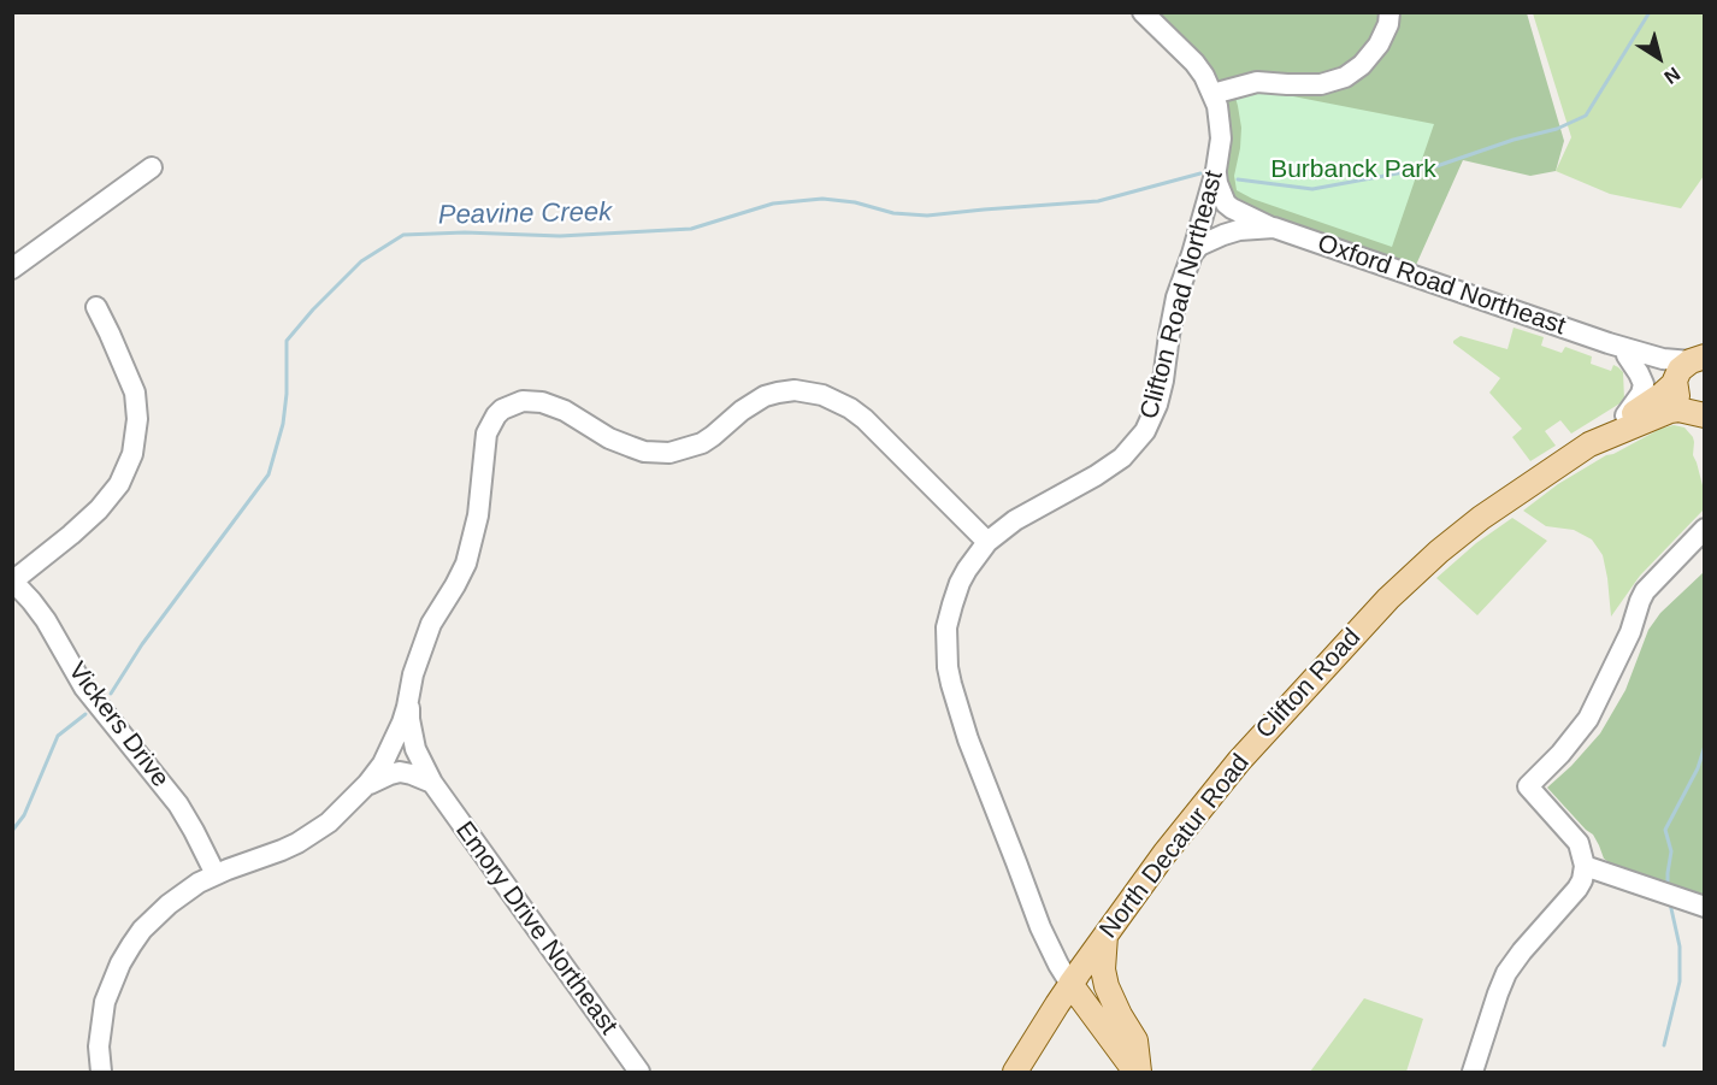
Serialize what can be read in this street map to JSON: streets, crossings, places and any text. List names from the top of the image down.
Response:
{
  "streets": {
    "main road": ["Clifton Road", "North Decatur Road"],
    "street": [
      "Oxford Road Northeast",
      "Clifton Road Northeast",
      "Vickers Drive",
      "Emory Drive Northeast"
    ]
  },
  "crossings": [
    ["Oxford Road Northeast", "Clifton Road Northeast"],
    ["Clifton Road Northeast", "North Decatur Road"],
    ["Clifton Road", "North Decatur Road"]
  ],
  "water": ["Peavine Creek"],
  "parks": ["Burbanck Park"],
  "north": "bottom right"
}
